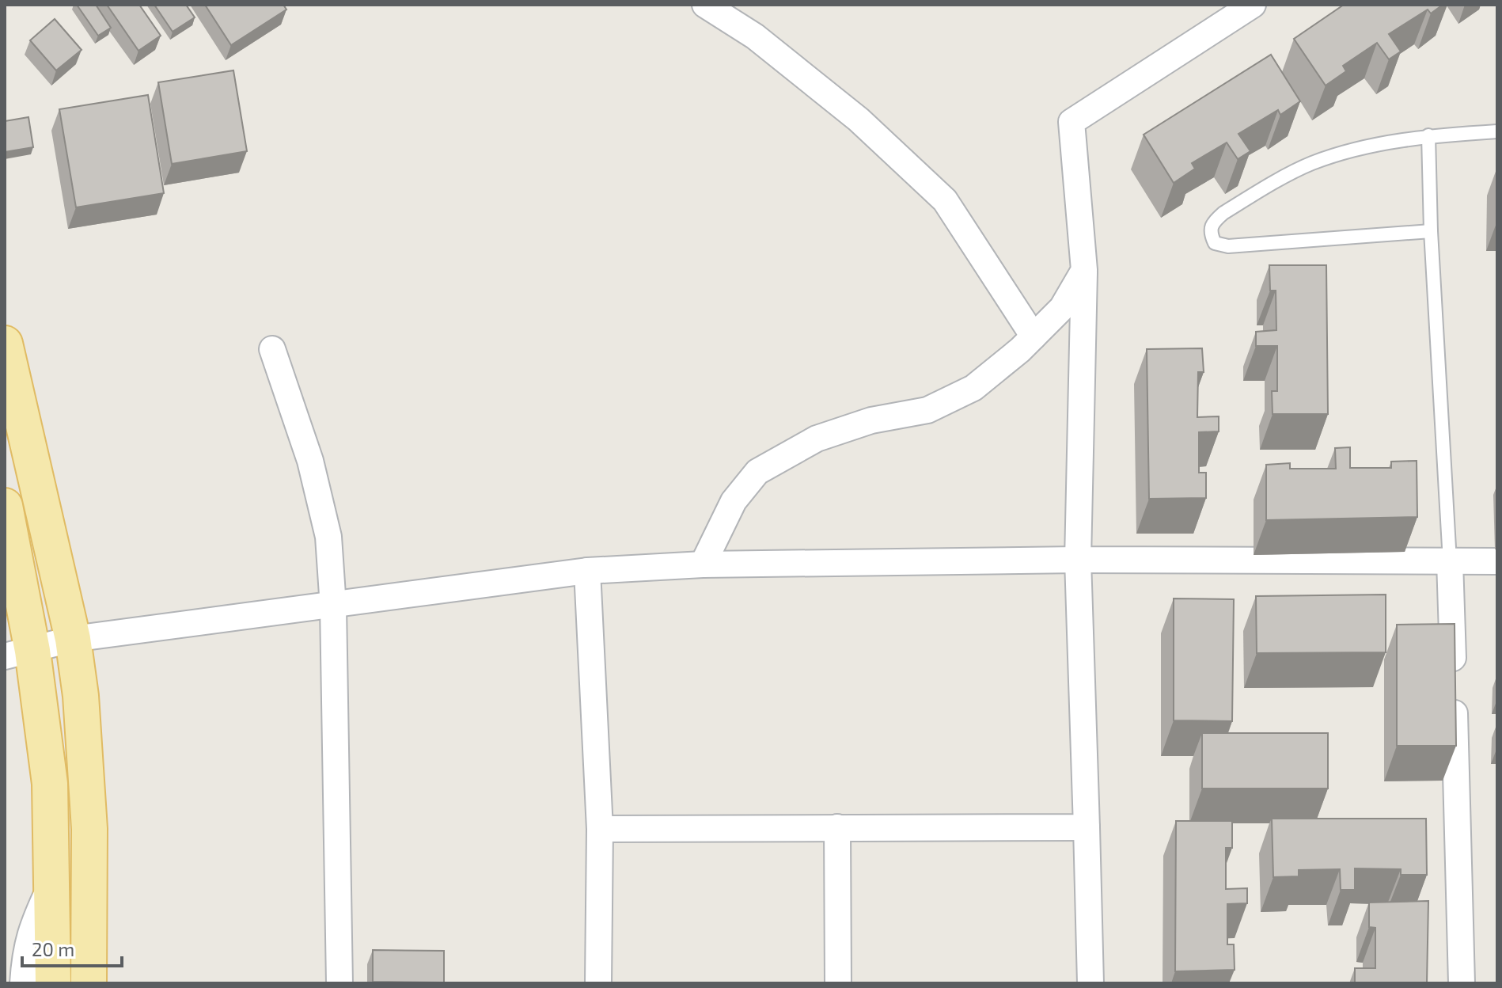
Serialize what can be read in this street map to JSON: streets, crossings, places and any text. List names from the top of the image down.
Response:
{
  "scale_bar": "20 m"
}
